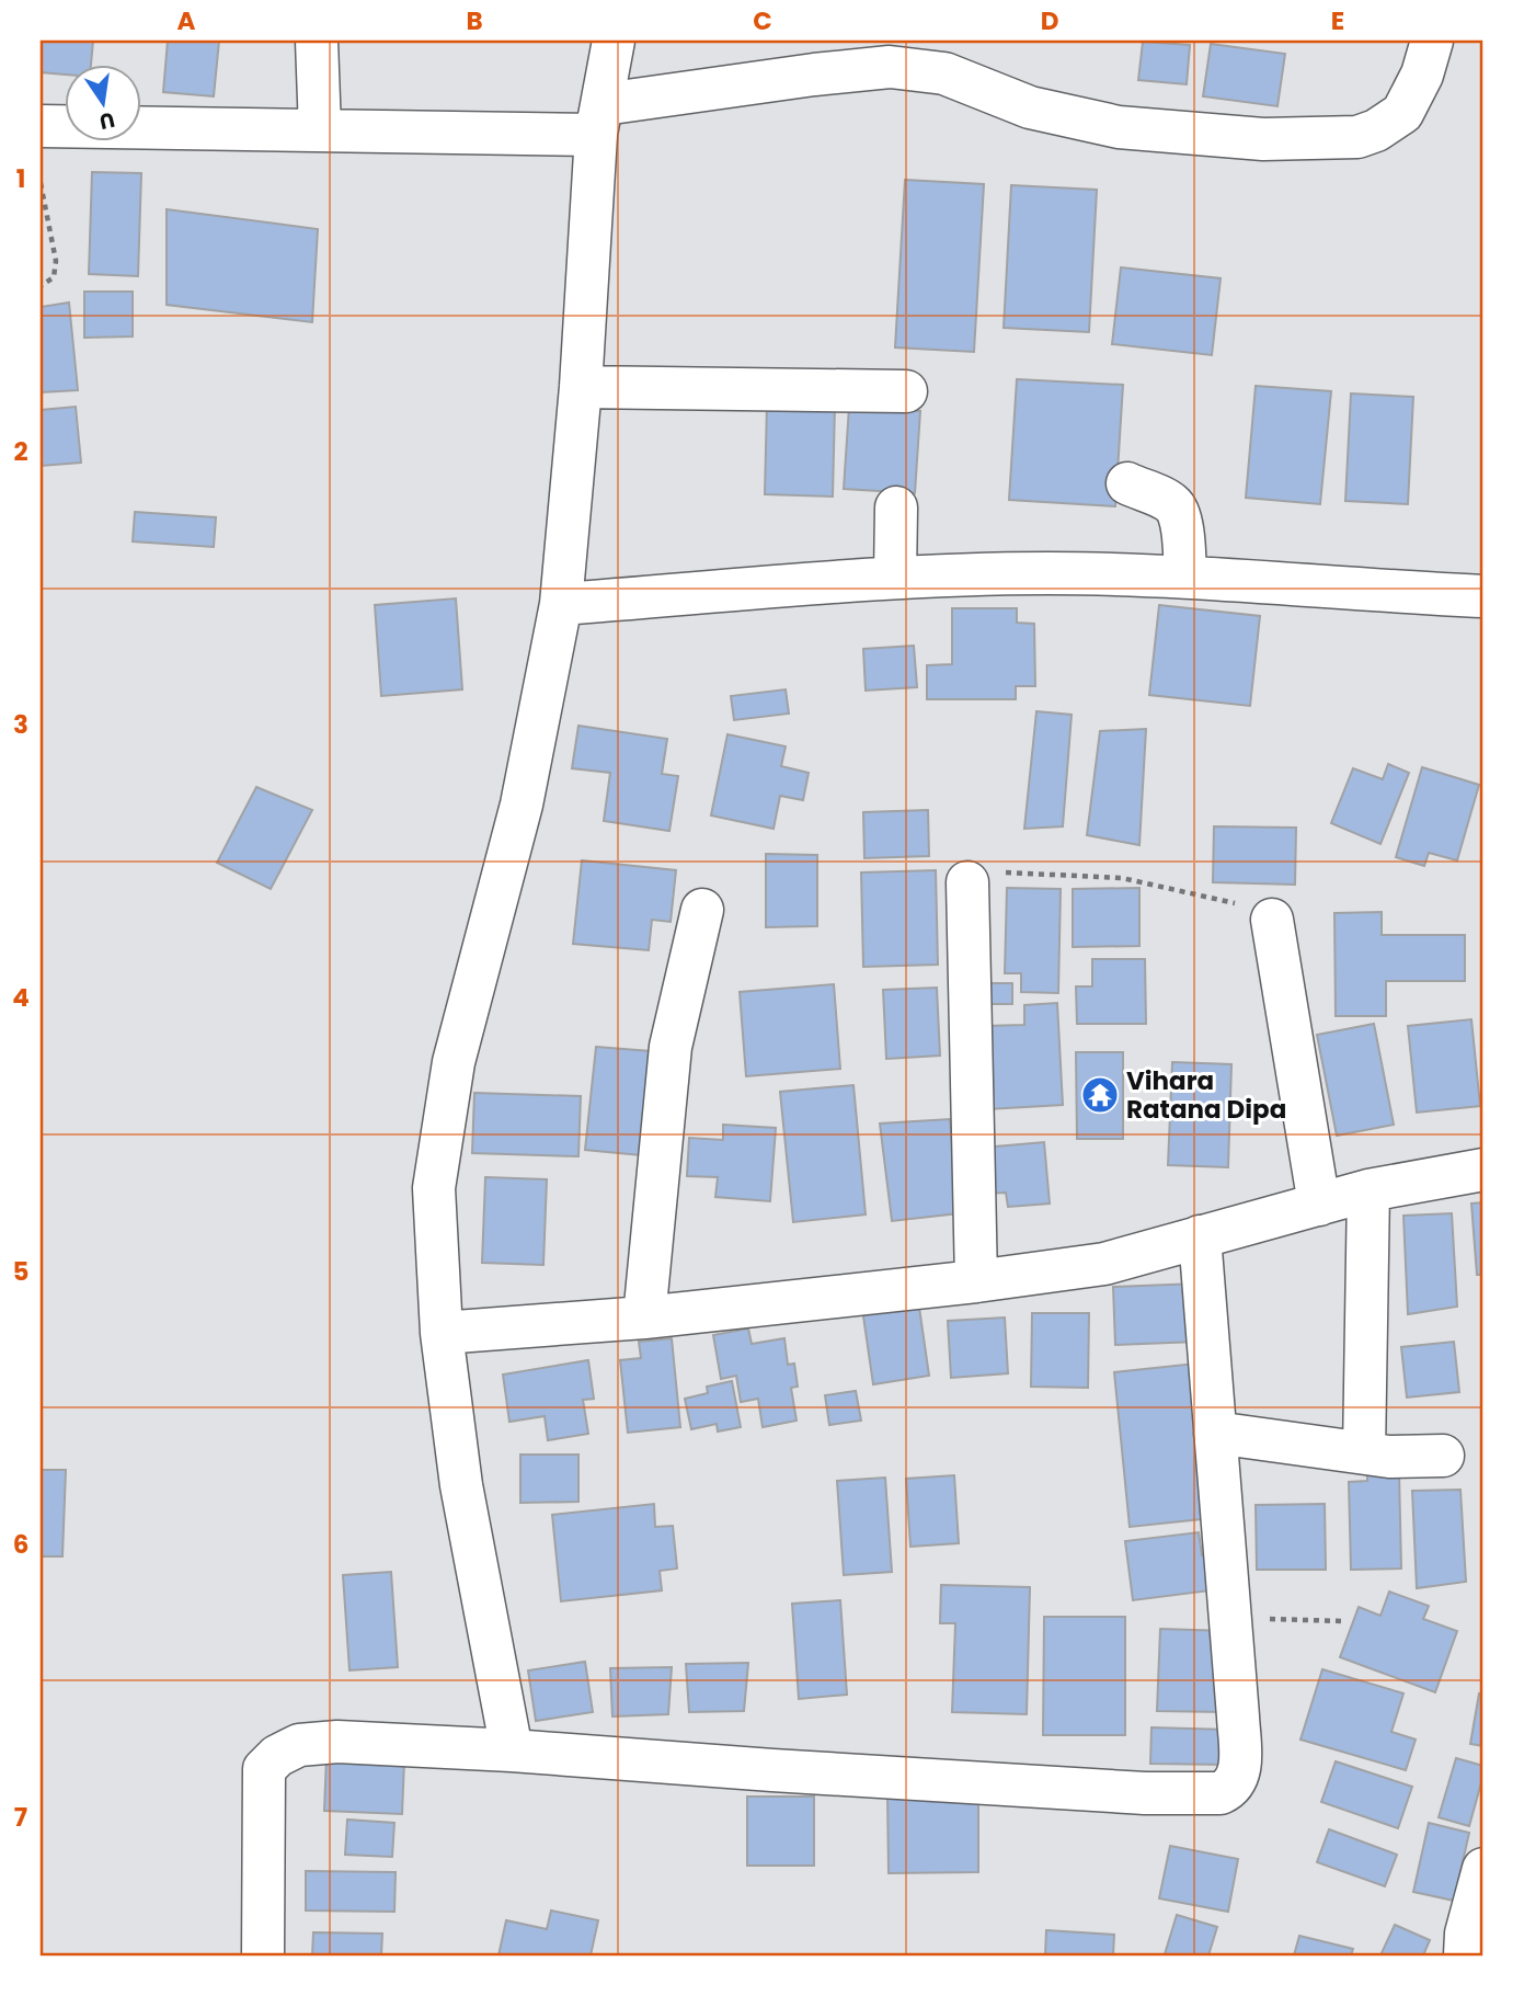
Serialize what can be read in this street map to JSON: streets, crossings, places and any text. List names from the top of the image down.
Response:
{
  "places": {
    "temple": ["Vihara Ratana Dipa"]
  },
  "north": "bottom",
  "grid": {
    "columns": [
      "A",
      "B",
      "C",
      "D",
      "E"
    ],
    "rows": [
      "1",
      "2",
      "3",
      "4",
      "5",
      "6",
      "7"
    ]
  }
}
